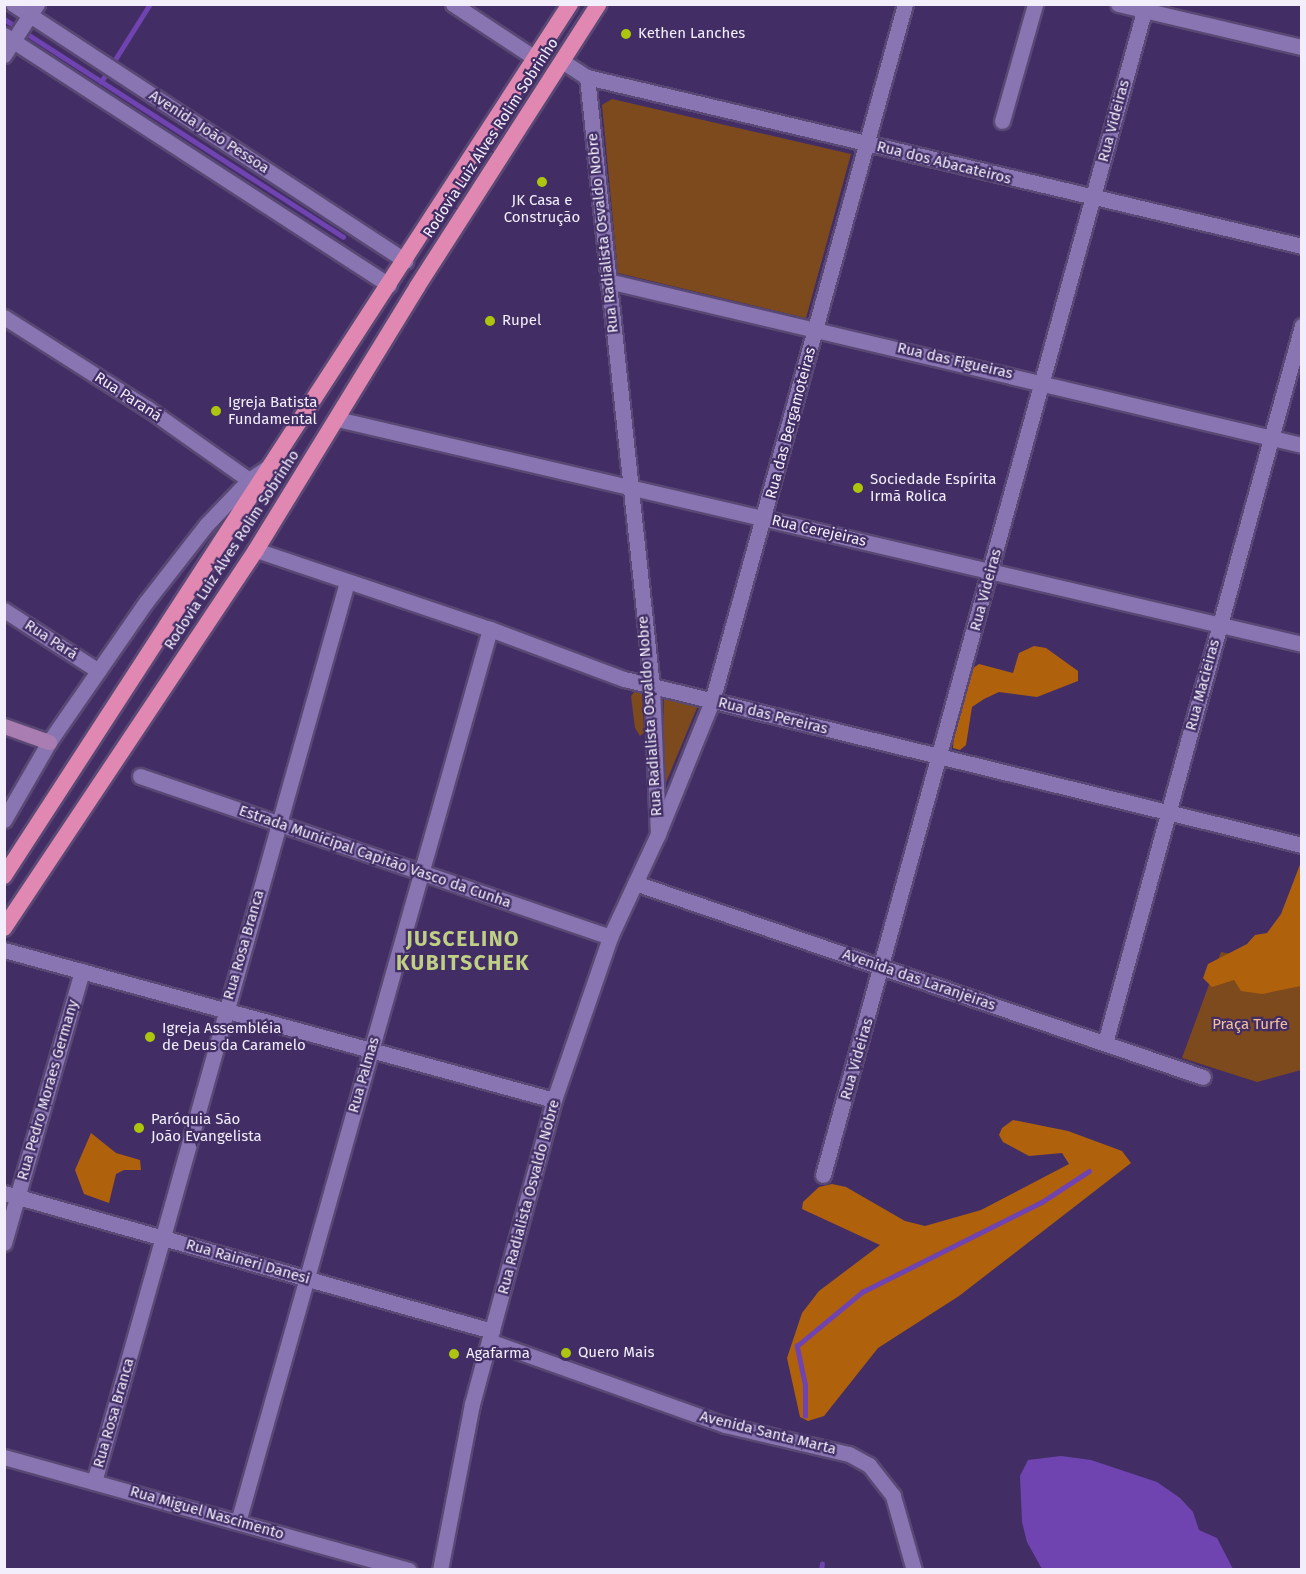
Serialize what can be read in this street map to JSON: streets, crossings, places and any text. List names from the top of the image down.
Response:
{
  "streets": {
    "highway": ["Rodovia Luiz Alves Rolim Sobrinho"],
    "street": [
      "Rua Videiras",
      "Avenida João Pessoa",
      "Rua dos Abacateiros",
      "Rua Radialista Osvaldo Nobre",
      "Rua das Figueiras",
      "Rua Paraná",
      "Rua das Bergamoteiras",
      "Rua Cerejeiras",
      "Rua Pará",
      "Rua Macieiras",
      "Rua das Pereiras",
      "Estrada Municipal Capitão Vasco da Cunha",
      "Rua Rosa Branca",
      "Avenida das Laranjeiras",
      "Rua Palmas",
      "Rua Pedro Moraes Germany",
      "Rua Raineri Danesi",
      "Avenida Santa Marta",
      "Rua Miguel Nascimento"
    ]
  },
  "crossings": [
    ["Rua Videiras", "Rua dos Abacateiros"],
    ["Rua Videiras", "Rua das Figueiras"],
    ["Rua Videiras", "Rua Cerejeiras"],
    ["Rua Videiras", "Rua das Pereiras"],
    ["Rua Videiras", "Avenida das Laranjeiras"],
    ["Avenida João Pessoa", "Rodovia Luiz Alves Rolim Sobrinho"],
    ["Rodovia Luiz Alves Rolim Sobrinho", "Rua Cerejeiras"],
    ["Rodovia Luiz Alves Rolim Sobrinho", "Rua das Pereiras"],
    ["Rua dos Abacateiros", "Rua Radialista Osvaldo Nobre"],
    ["Rua dos Abacateiros", "Rua das Bergamoteiras"],
    ["Rua Radialista Osvaldo Nobre", "Rua das Figueiras"],
    ["Rua Radialista Osvaldo Nobre", "Rua das Bergamoteiras"],
    ["Rua Radialista Osvaldo Nobre", "Rua Cerejeiras"],
    ["Rua Radialista Osvaldo Nobre", "Rua das Pereiras"],
    ["Rua Radialista Osvaldo Nobre", "Estrada Municipal Capitão Vasco da Cunha"],
    ["Rua Radialista Osvaldo Nobre", "Avenida das Laranjeiras"],
    ["Rua Radialista Osvaldo Nobre", "Rua Raineri Danesi"],
    ["Rua Radialista Osvaldo Nobre", "Avenida Santa Marta"],
    ["Rua das Figueiras", "Rua das Bergamoteiras"],
    ["Rua das Figueiras", "Rua Macieiras"],
    ["Rua das Bergamoteiras", "Rua Cerejeiras"],
    ["Rua das Bergamoteiras", "Rua das Pereiras"],
    ["Rua Cerejeiras", "Rua Macieiras"],
    ["Rua Macieiras", "Rua das Pereiras"],
    ["Rua Macieiras", "Avenida das Laranjeiras"],
    ["Rua das Pereiras", "Rua Rosa Branca"],
    ["Rua das Pereiras", "Rua Palmas"],
    ["Estrada Municipal Capitão Vasco da Cunha", "Rua Rosa Branca"],
    ["Estrada Municipal Capitão Vasco da Cunha", "Rua Palmas"],
    ["Rua Rosa Branca", "Rua Raineri Danesi"],
    ["Rua Rosa Branca", "Rua Miguel Nascimento"],
    ["Rua Palmas", "Rua Raineri Danesi"],
    ["Rua Palmas", "Rua Miguel Nascimento"],
    ["Rua Pedro Moraes Germany", "Rua Raineri Danesi"],
    ["Rua Raineri Danesi", "Avenida Santa Marta"]
  ],
  "districts": ["JUSCELINO KUBITSCHEK"],
  "parks": ["Praça Turfe"],
  "places": [
    "Kethen Lanches",
    "JK Casa e Construção",
    "Rupel",
    "Igreja Batista Fundamental",
    "Sociedade Espírita Irmã Rolica",
    "Igreja Assembléia de Deus da Caramelo",
    "Paróquia São João Evangelista",
    "Quero Mais",
    "Agafarma"
  ]
}
